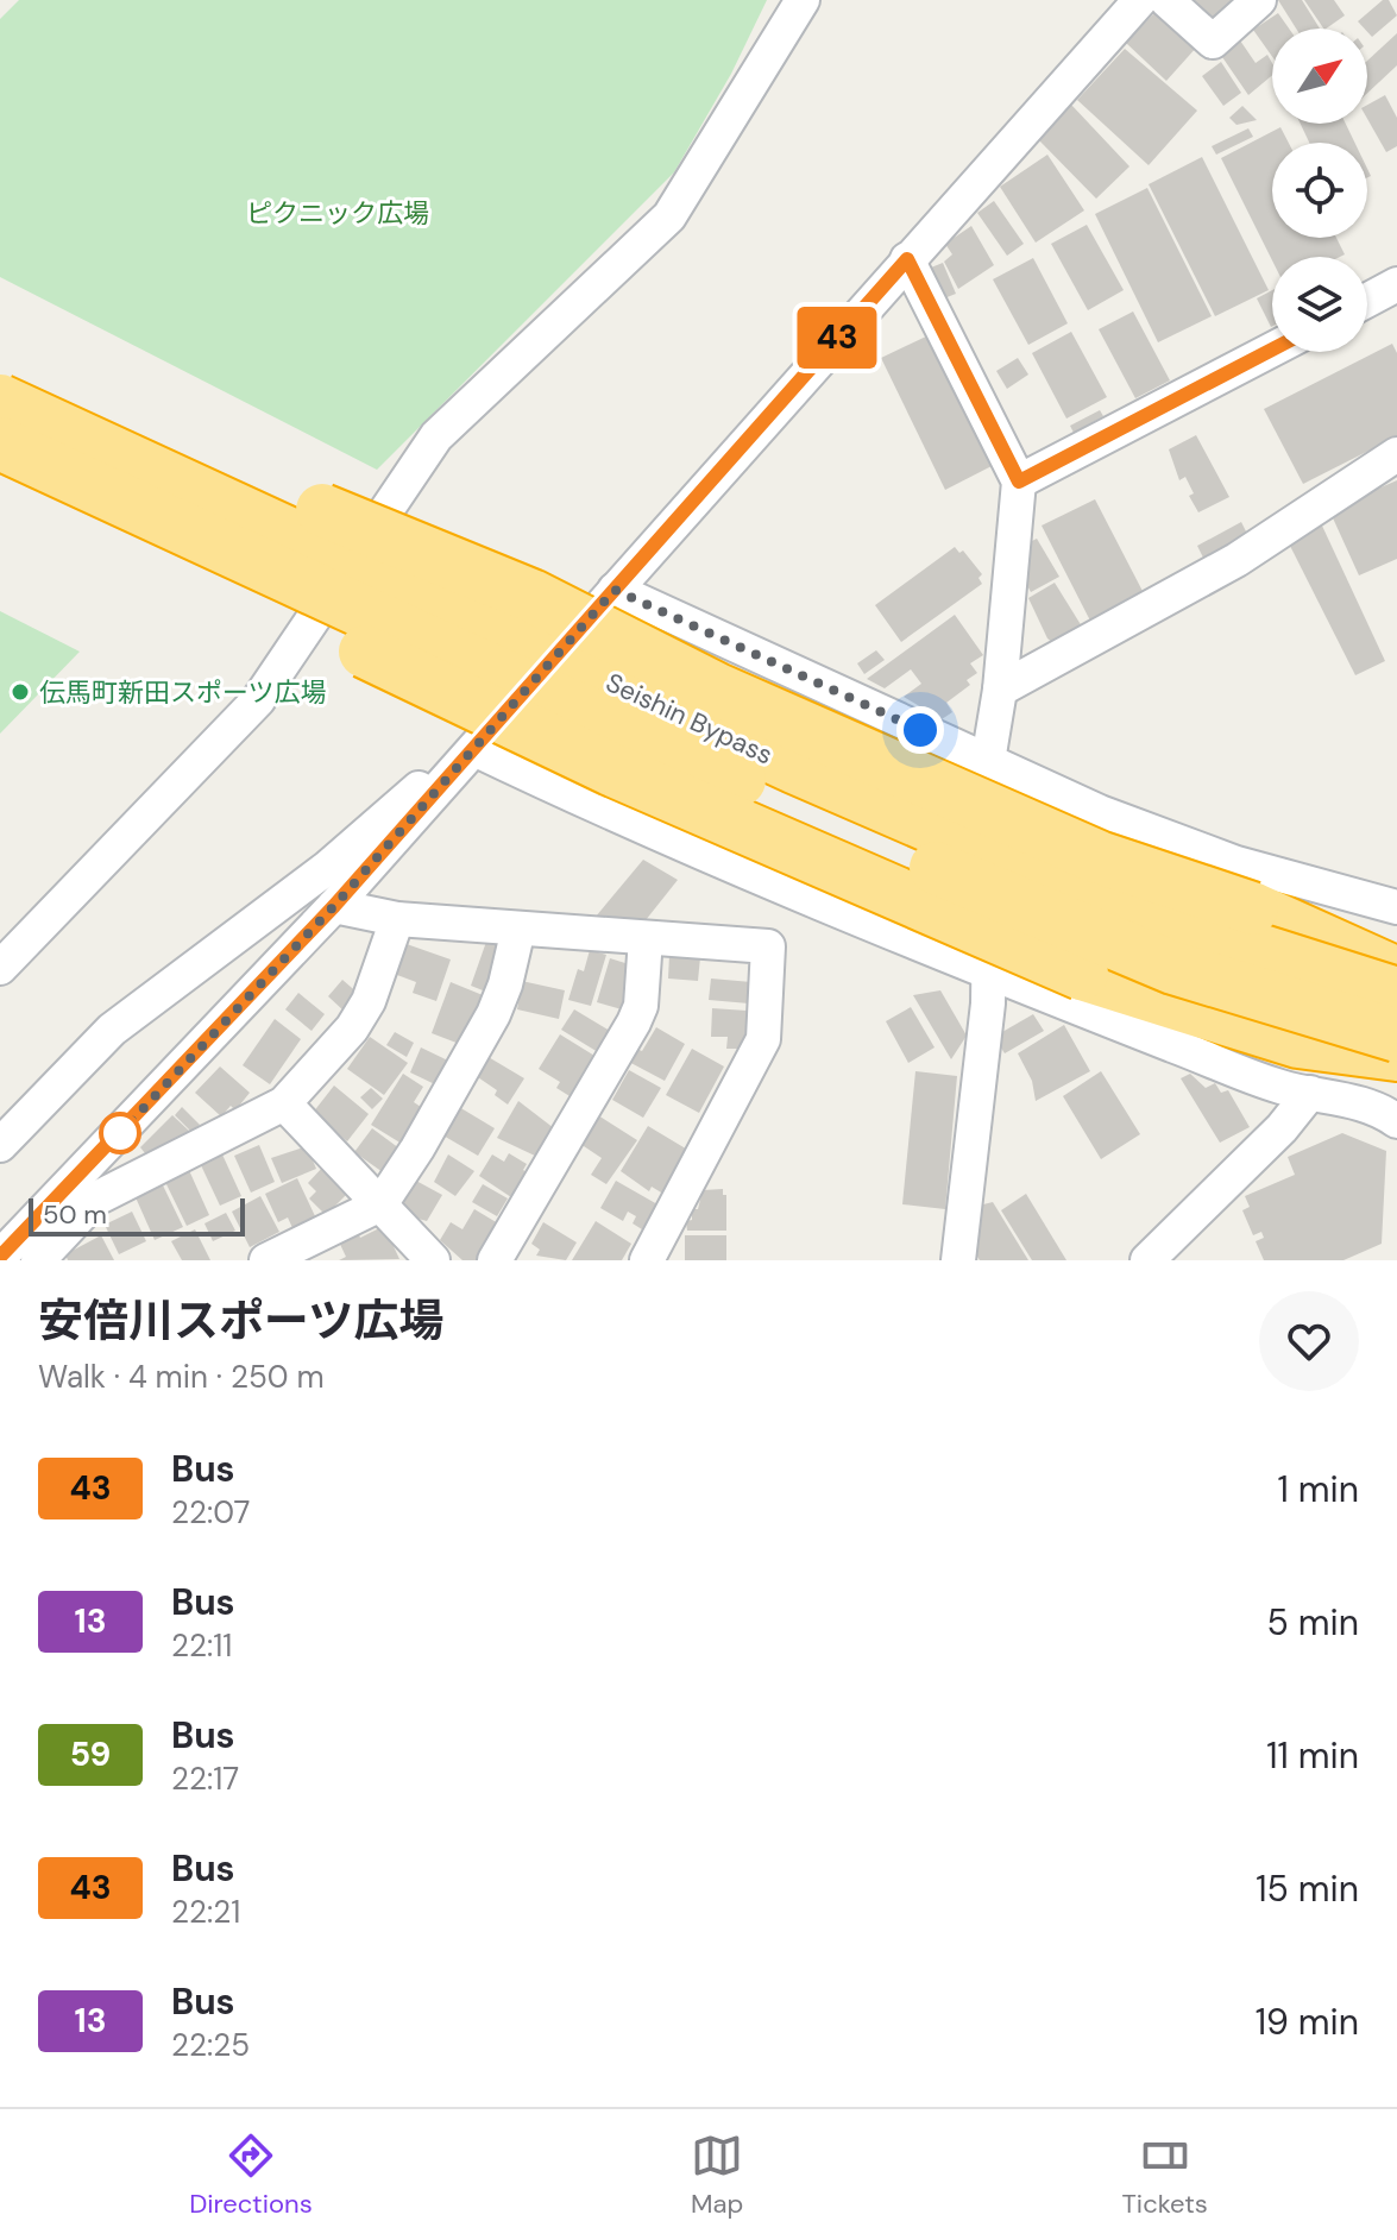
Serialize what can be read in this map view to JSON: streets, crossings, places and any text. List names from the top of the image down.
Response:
{
  "streets": {
    "highway": ["Seishin Bypass"]
  },
  "parks": ["ピクニック広場"],
  "places": ["伝馬町新田スポーツ広場"],
  "lines": ["bus line 43"],
  "scale_bar": "50 m",
  "north": "top right",
  "page": {
    "on_map": "43",
    "scale": "50 m",
    "heading": ["安倍川スポーツ広場", "Walk · 4 min · 250 m"],
    "list": [
      {
        "mark": "43",
        "name": "Bus",
        "note": "22:07",
        "value": "1 min"
      },
      {
        "mark": "13",
        "name": "Bus",
        "note": "22:11",
        "value": "5 min"
      },
      {
        "mark": "59",
        "name": "Bus",
        "note": "22:17",
        "value": "11 min"
      },
      {
        "mark": "43",
        "name": "Bus",
        "note": "22:21",
        "value": "15 min"
      },
      {
        "mark": "13",
        "name": "Bus",
        "note": "22:25",
        "value": "19 min"
      }
    ],
    "tabs": ["Directions", "Map", "Tickets"]
  }
}
